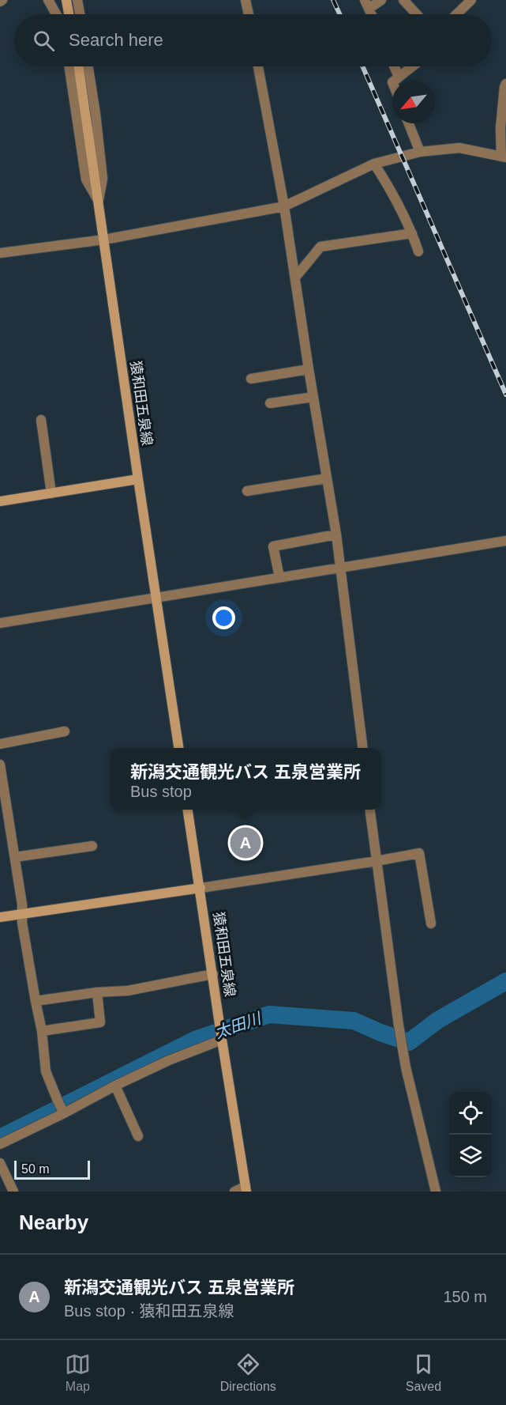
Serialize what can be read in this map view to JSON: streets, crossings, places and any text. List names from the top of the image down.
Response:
{
  "streets": {
    "main road": ["猿和田五泉線"]
  },
  "water": ["太田川"],
  "scale_bar": "50 m",
  "north": "bottom left",
  "page": {
    "search": "Search here",
    "popup": ["新潟交通観光バス 五泉営業所", "Bus stop"],
    "pins": "A",
    "scale": "50 m",
    "heading": "Nearby",
    "list": [
      {
        "mark": "A",
        "name": "新潟交通観光バス 五泉営業所",
        "note": "Bus stop · 猿和田五泉線",
        "value": "150 m"
      }
    ],
    "nav": ["Map", "Directions", "Saved"]
  }
}
